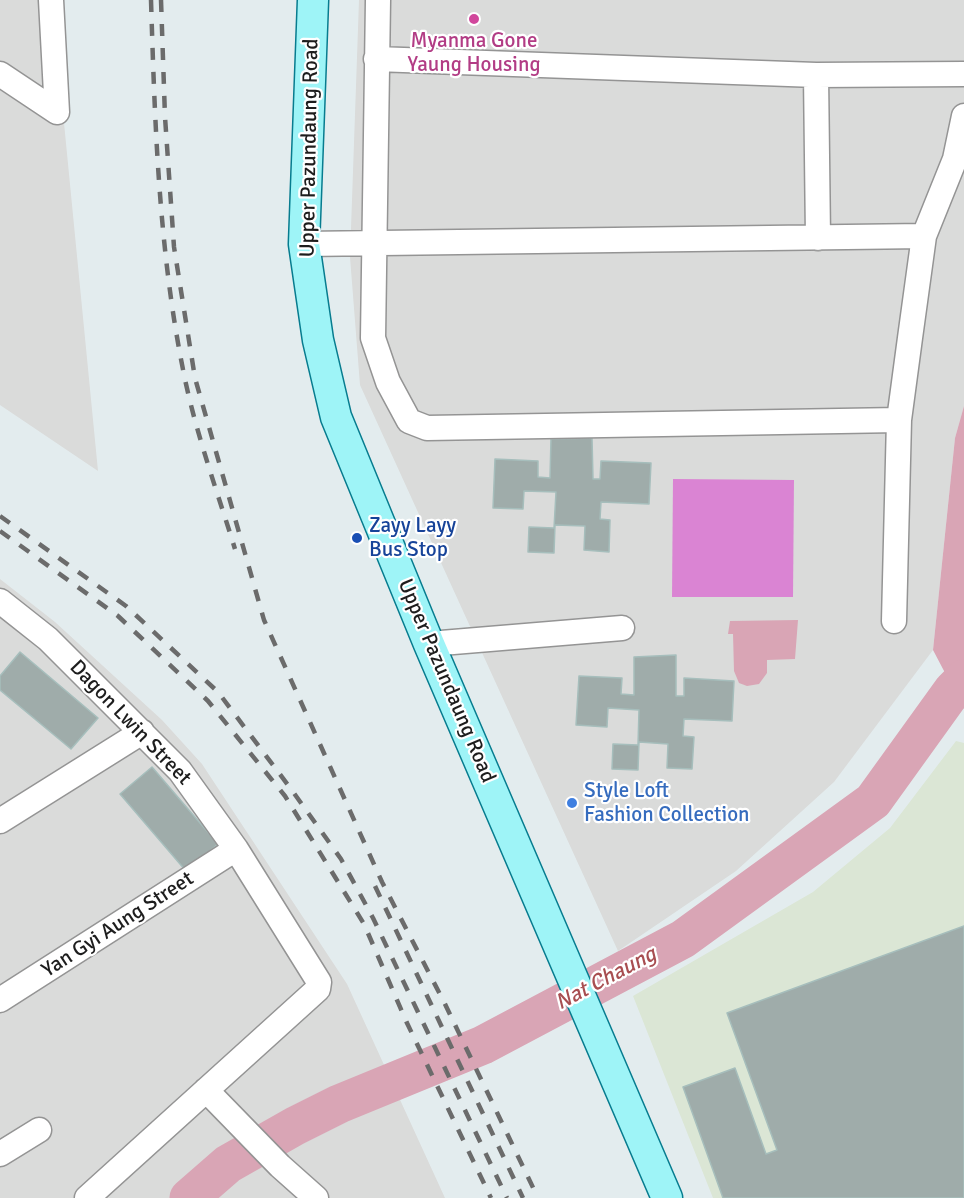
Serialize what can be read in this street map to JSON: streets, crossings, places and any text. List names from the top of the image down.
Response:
{
  "streets": {
    "main road": ["Upper Pazundaung Road"],
    "street": ["Dagon Lwin Street", "Yan Gyi Aung Street"]
  },
  "crossings": [
    ["Dagon Lwin Street", "Yan Gyi Aung Street"]
  ],
  "water": ["Nat Chaung"],
  "places": ["Myanma Gone Yaung Housing", "Zayy Layy Bus Stop", "Style Loft Fashion Collection"]
}
